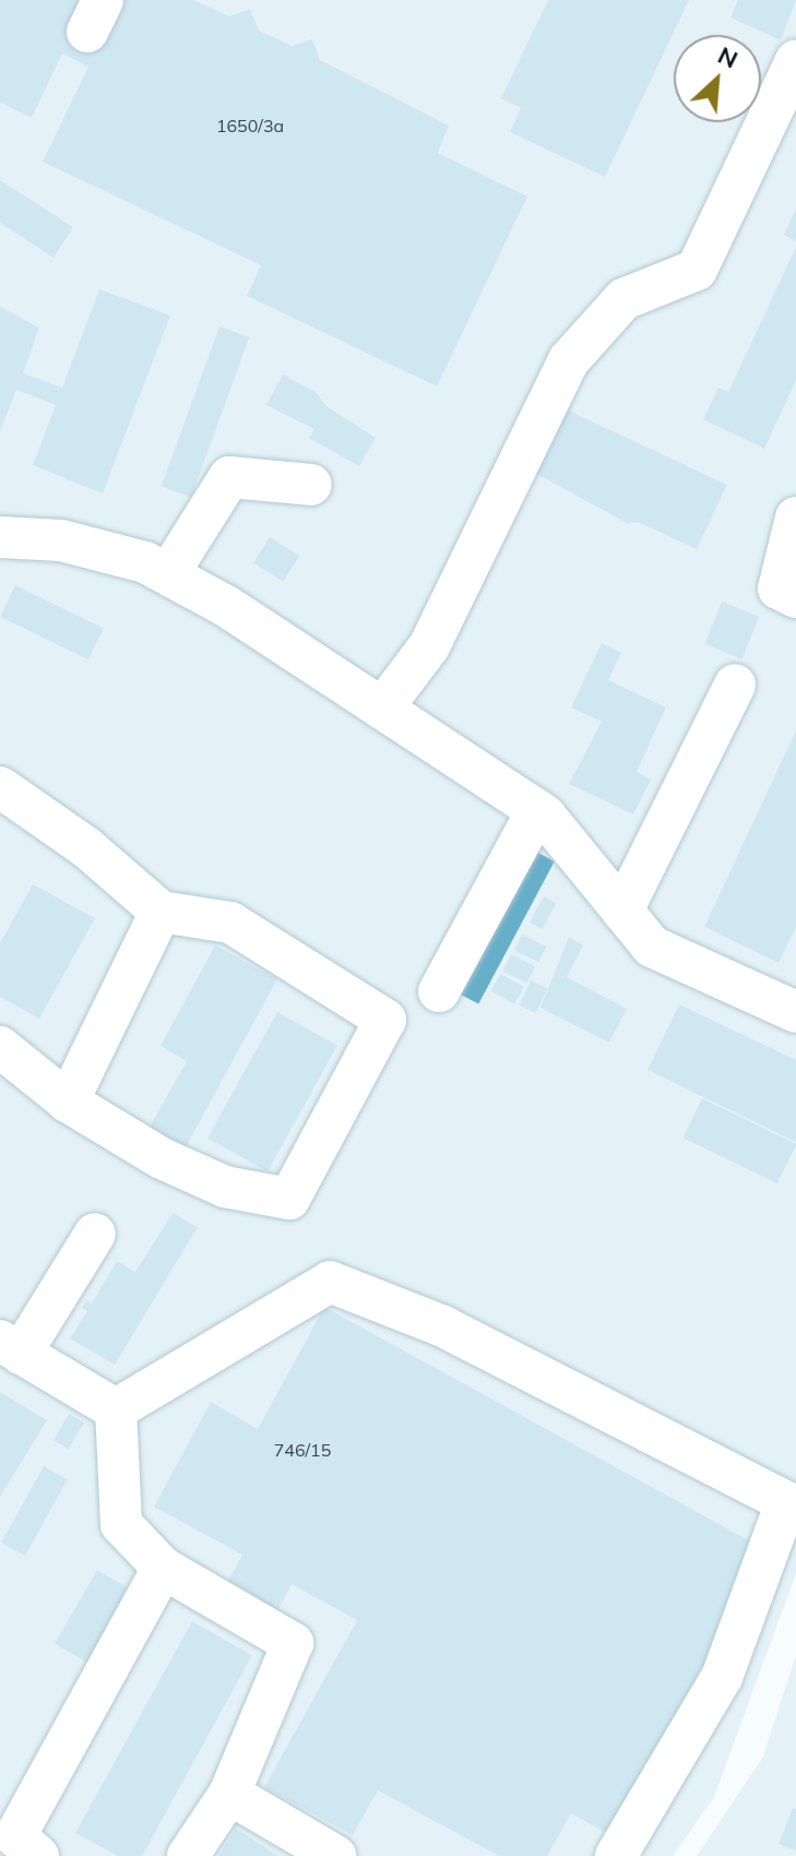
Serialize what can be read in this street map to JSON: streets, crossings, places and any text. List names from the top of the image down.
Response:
{
  "house_numbers": ["1650/3a", "746/15"],
  "north": "top right"
}
